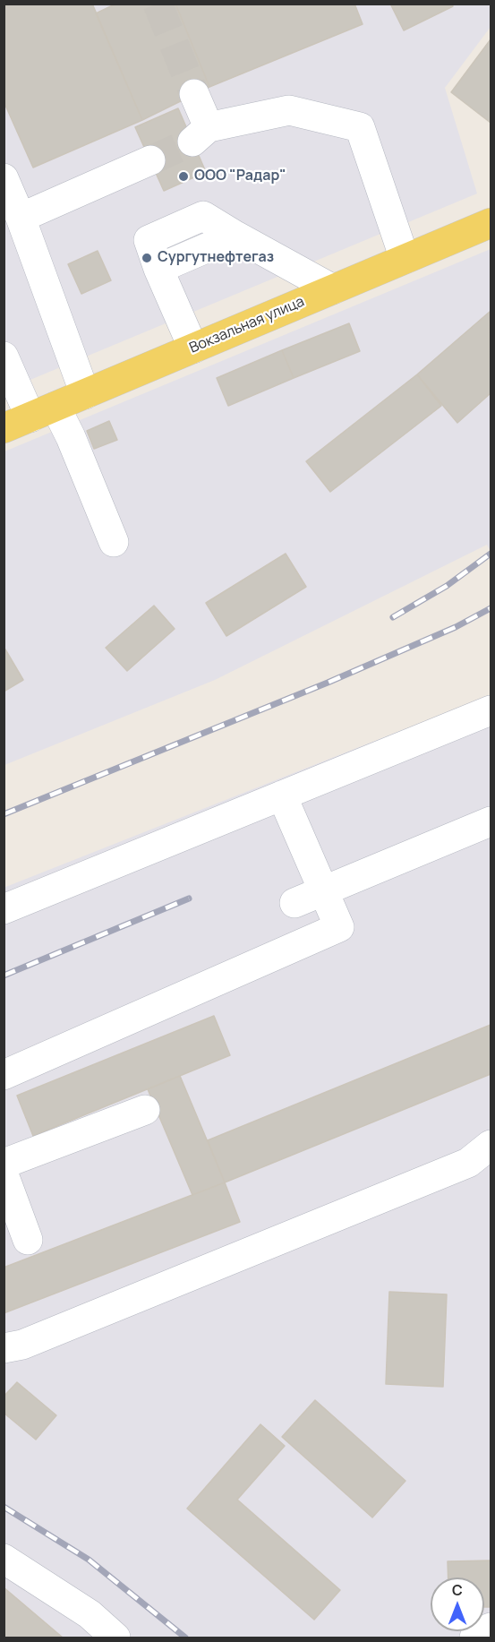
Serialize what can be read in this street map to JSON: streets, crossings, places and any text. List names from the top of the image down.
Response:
{
  "streets": {
    "main road": ["Вокзальная улица"]
  },
  "places": ["ООО \"Радар\"", "Сургутнефтегаз"],
  "north": "top"
}
